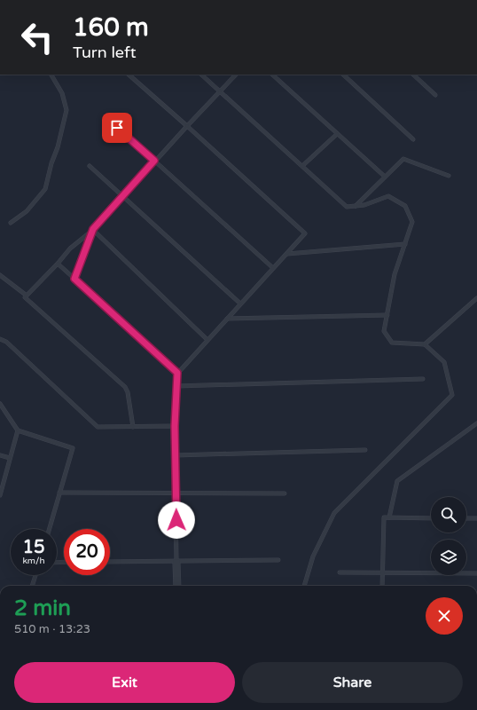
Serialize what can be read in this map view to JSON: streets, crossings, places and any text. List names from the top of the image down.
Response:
{
  "page": {
    "turn": ["160 m", "Turn left"],
    "speed": "15 km/h",
    "limit": "20",
    "heading": ["2 min", "510 m · 13:23"],
    "buttons": ["Exit", "Share"]
  }
}
